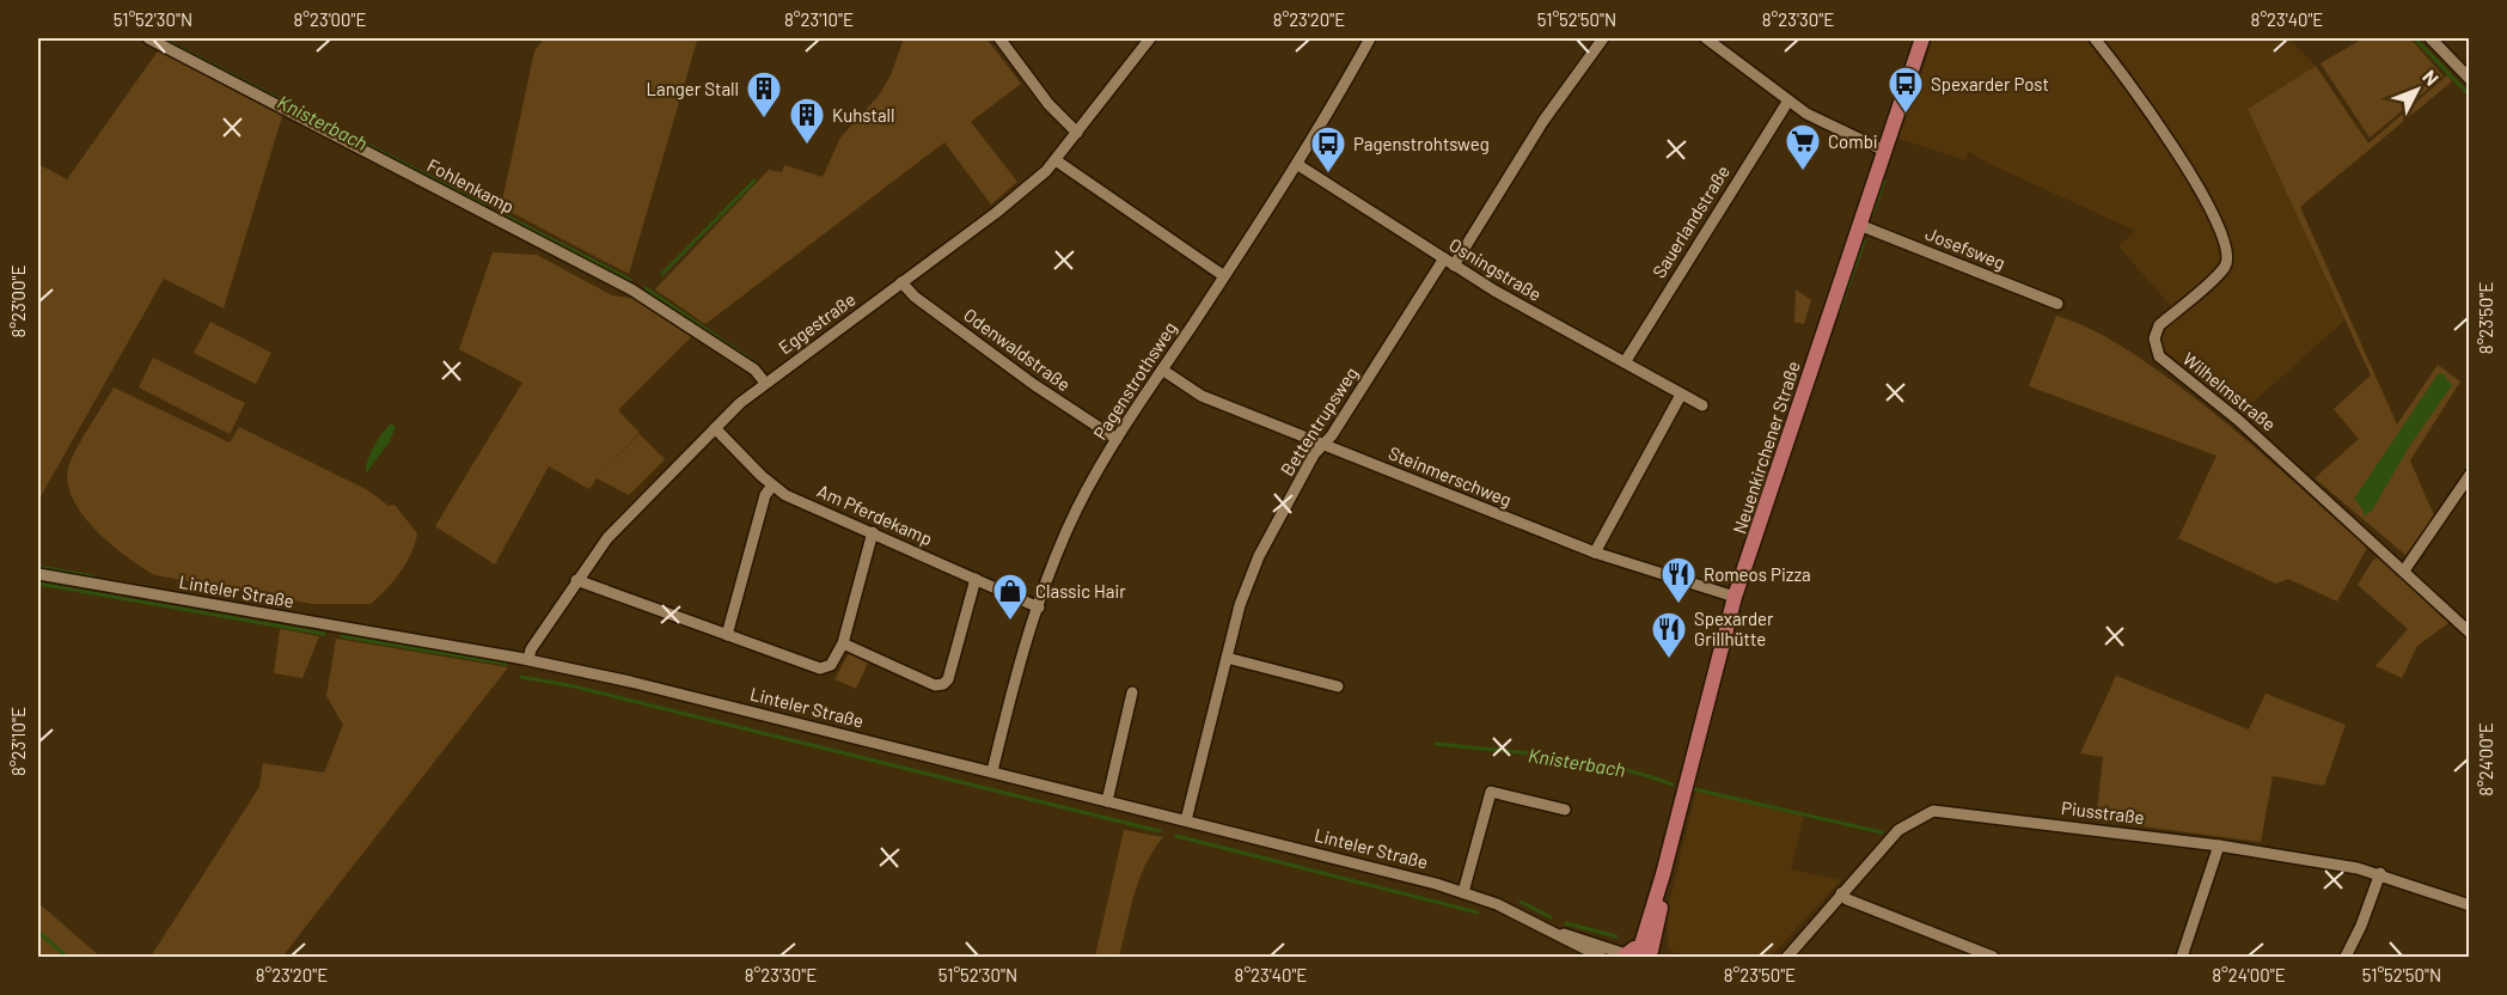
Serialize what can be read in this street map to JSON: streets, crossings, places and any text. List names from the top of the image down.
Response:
{
  "streets": {
    "main road": ["Neuenkirchener Straße"],
    "street": [
      "Fohlenkamp",
      "Sauerlandstraße",
      "Josefsweg",
      "Osningstraße",
      "Eggestraße",
      "Odenwaldstraße",
      "Pagenstrothsweg",
      "Wilhelmstraße",
      "Bettentrupsweg",
      "Steinmerschweg",
      "Am Pferdekamp",
      "Linteler Straße",
      "Piusstraße"
    ]
  },
  "crossings": [
    ["Fohlenkamp", "Eggestraße"],
    ["Sauerlandstraße", "Osningstraße"],
    ["Josefsweg", "Neuenkirchener Straße"],
    ["Osningstraße", "Pagenstrothsweg"],
    ["Osningstraße", "Bettentrupsweg"],
    ["Eggestraße", "Odenwaldstraße"],
    ["Eggestraße", "Am Pferdekamp"],
    ["Eggestraße", "Linteler Straße"],
    ["Odenwaldstraße", "Pagenstrothsweg"],
    ["Pagenstrothsweg", "Steinmerschweg"],
    ["Pagenstrothsweg", "Am Pferdekamp"],
    ["Pagenstrothsweg", "Linteler Straße"],
    ["Bettentrupsweg", "Steinmerschweg"],
    ["Bettentrupsweg", "Linteler Straße"],
    ["Neuenkirchener Straße", "Steinmerschweg"]
  ],
  "water": ["Knisterbach"],
  "places": {
    "bus stop": ["Spexarder Post", "Pagenstrohtsweg"],
    "building": ["Langer Stall", "Kuhstall"],
    "supermarket": ["Combi"],
    "restaurant": ["Romeos Pizza", "Spexarder Grillhütte"],
    "shop": ["Classic Hair"]
  },
  "north": "top right",
  "coordinates": [
    "51°52'30\"N",
    "8°23'00\"E",
    "8°23'10\"E",
    "8°23'20\"E",
    "51°52'50\"N",
    "8°23'30\"E",
    "8°23'40\"E",
    "8°23'50\"E",
    "8°24'00\"E"
  ]
}
